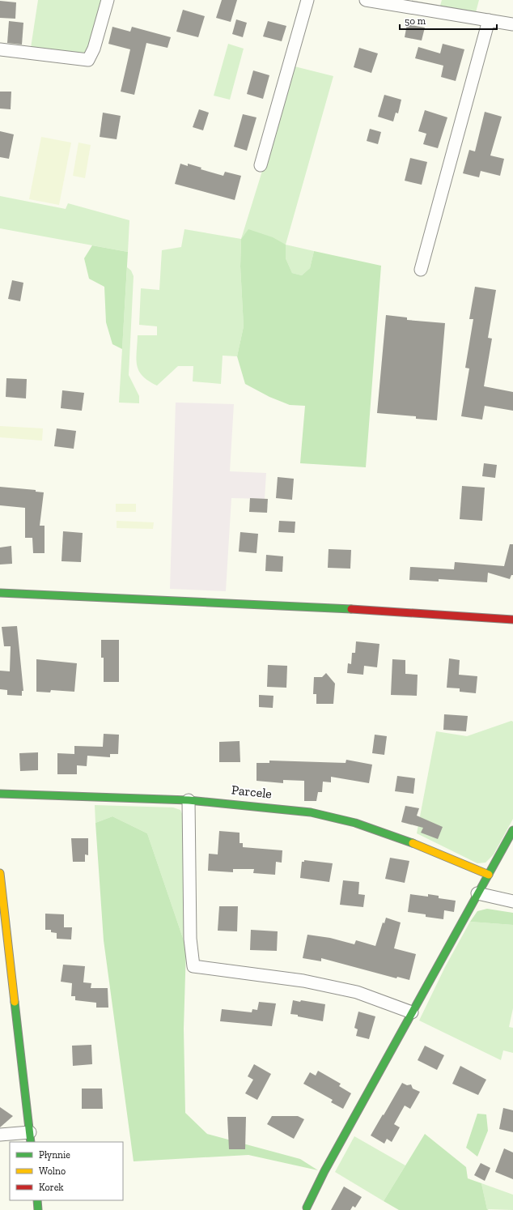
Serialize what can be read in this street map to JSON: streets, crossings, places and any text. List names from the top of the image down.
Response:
{
  "streets": {
    "street": ["Parcele"]
  },
  "legend": ["Płynnie", "Wolno", "Korek"],
  "scale_bar": "50 m"
}
